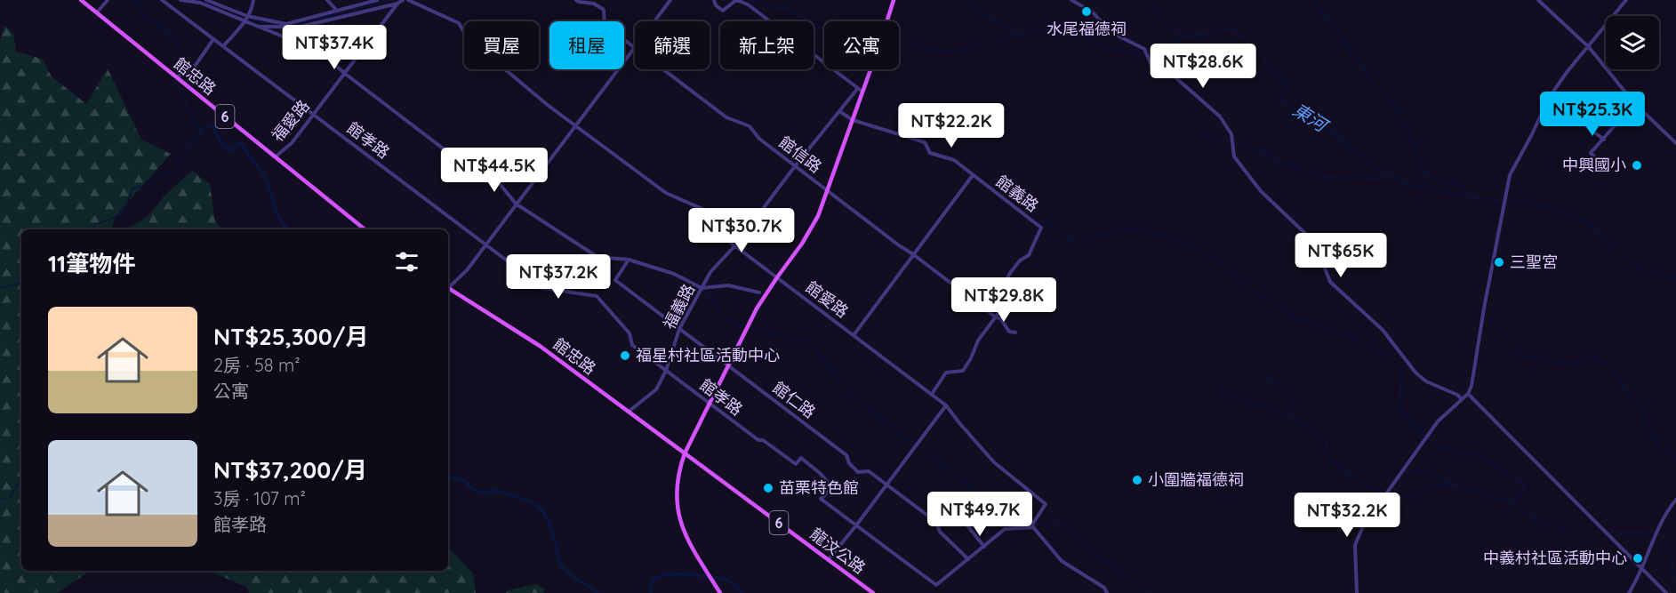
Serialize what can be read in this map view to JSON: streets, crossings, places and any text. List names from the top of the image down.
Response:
{
  "streets": {
    "main road": ["館忠路", "6", "龍汶公路"],
    "street": [
      "福愛路",
      "館孝路",
      "館信路",
      "館義路",
      "館愛路",
      "福義路",
      "館仁路"
    ]
  },
  "crossings": [
    ["館忠路", "福愛路"],
    ["館忠路", "福義路"],
    ["館忠路", "龍汶公路"],
    ["福愛路", "館孝路"],
    ["館孝路", "福義路"],
    ["館孝路", "館仁路"],
    ["館信路", "館義路"],
    ["館信路", "福義路"],
    ["館義路", "福義路"],
    ["館愛路", "福義路"],
    ["福義路", "館仁路"]
  ],
  "water": ["東河"],
  "places": [
    "水尾福德祠",
    "中興國小",
    "三聖宮",
    "福星村社區活動中心",
    "小圍牆福德祠",
    "苗栗特色館",
    "中義村社區活動中心"
  ],
  "page": {
    "chip": [
      "買屋",
      "租屋",
      "篩選",
      "新上架",
      "公寓"
    ],
    "price": [
      "NT$37.4K",
      "NT$28.6K",
      "NT$25.3K",
      "NT$22.2K",
      "NT$44.5K",
      "NT$30.7K",
      "NT$65K",
      "NT$37.2K",
      "NT$29.8K",
      "NT$49.7K",
      "NT$32.2K"
    ],
    "heading": "11筆物件",
    "list": [
      {
        "name": "NT$25,300/月",
        "note": "2房 · 58 m² · 公寓"
      },
      {
        "name": "NT$37,200/月",
        "note": "3房 · 107 m² · 館孝路"
      }
    ]
  }
}
